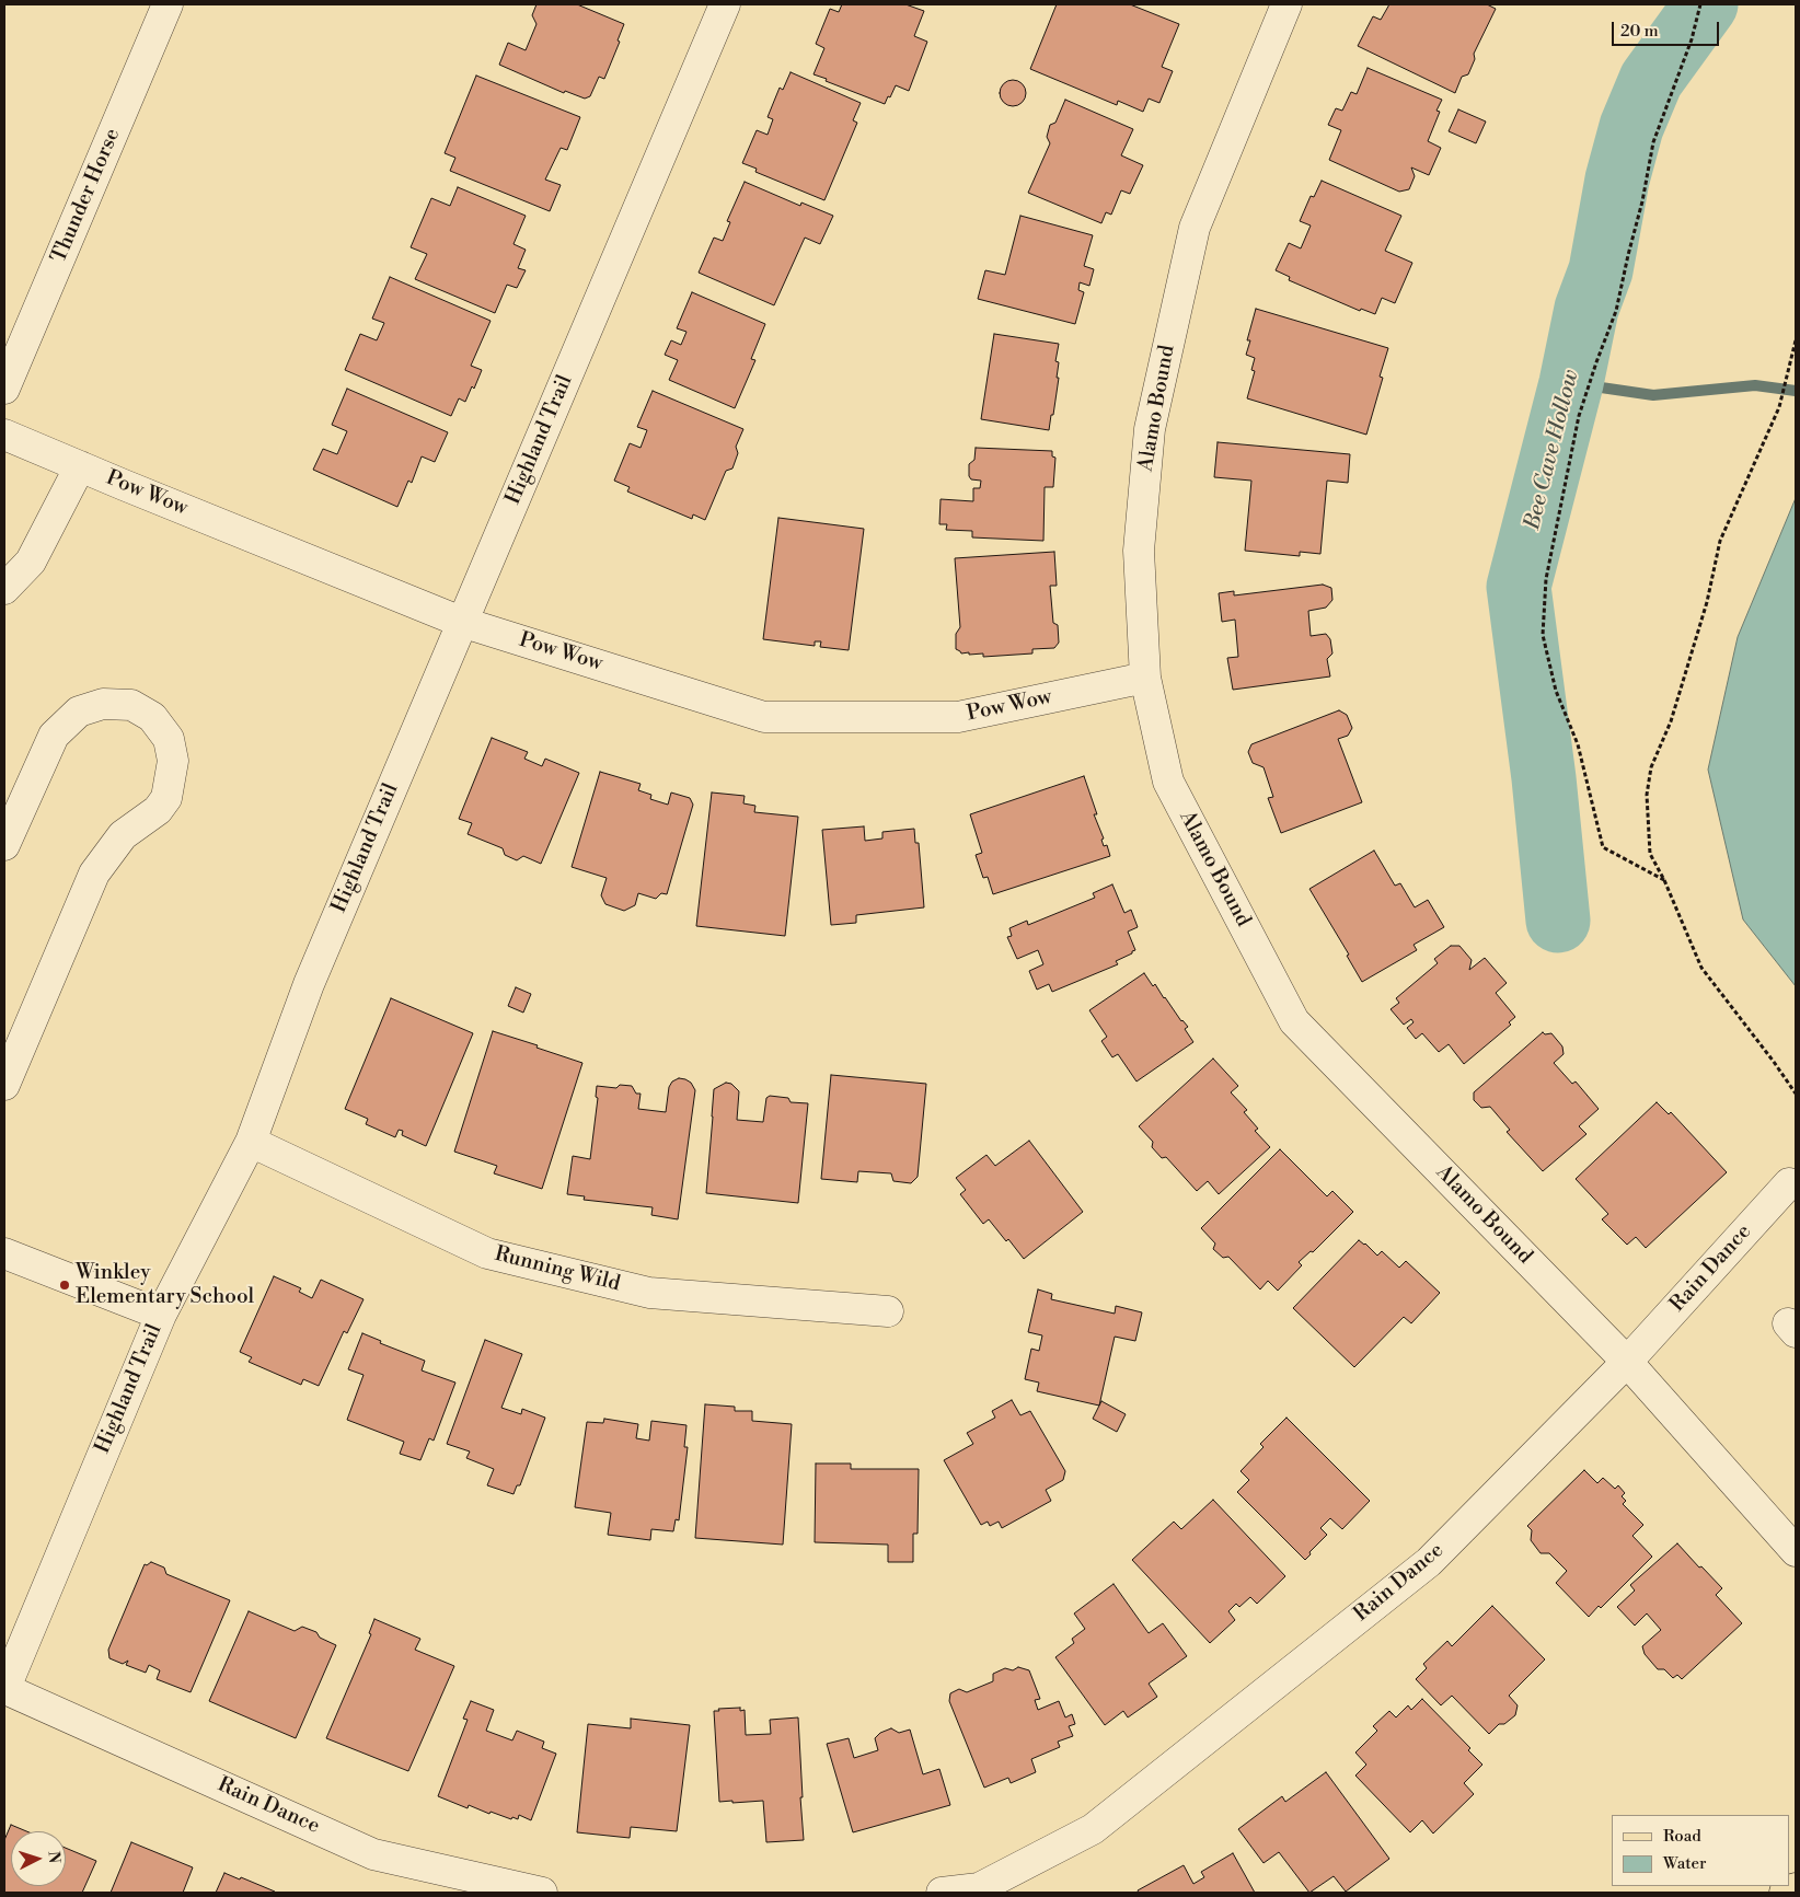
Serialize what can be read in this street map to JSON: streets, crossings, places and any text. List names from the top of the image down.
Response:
{
  "streets": {
    "street": [
      "Thunder Horse",
      "Alamo Bound",
      "Highland Trail",
      "Pow Wow",
      "Rain Dance",
      "Running Wild"
    ]
  },
  "crossings": [
    ["Alamo Bound", "Pow Wow"],
    ["Alamo Bound", "Rain Dance"],
    ["Highland Trail", "Pow Wow"],
    ["Highland Trail", "Rain Dance"],
    ["Highland Trail", "Running Wild"]
  ],
  "water": ["Bee Cave Hollow"],
  "places": ["Winkley Elementary School"],
  "legend": ["Road", "Water"],
  "scale_bar": "20 m",
  "north": "right"
}
